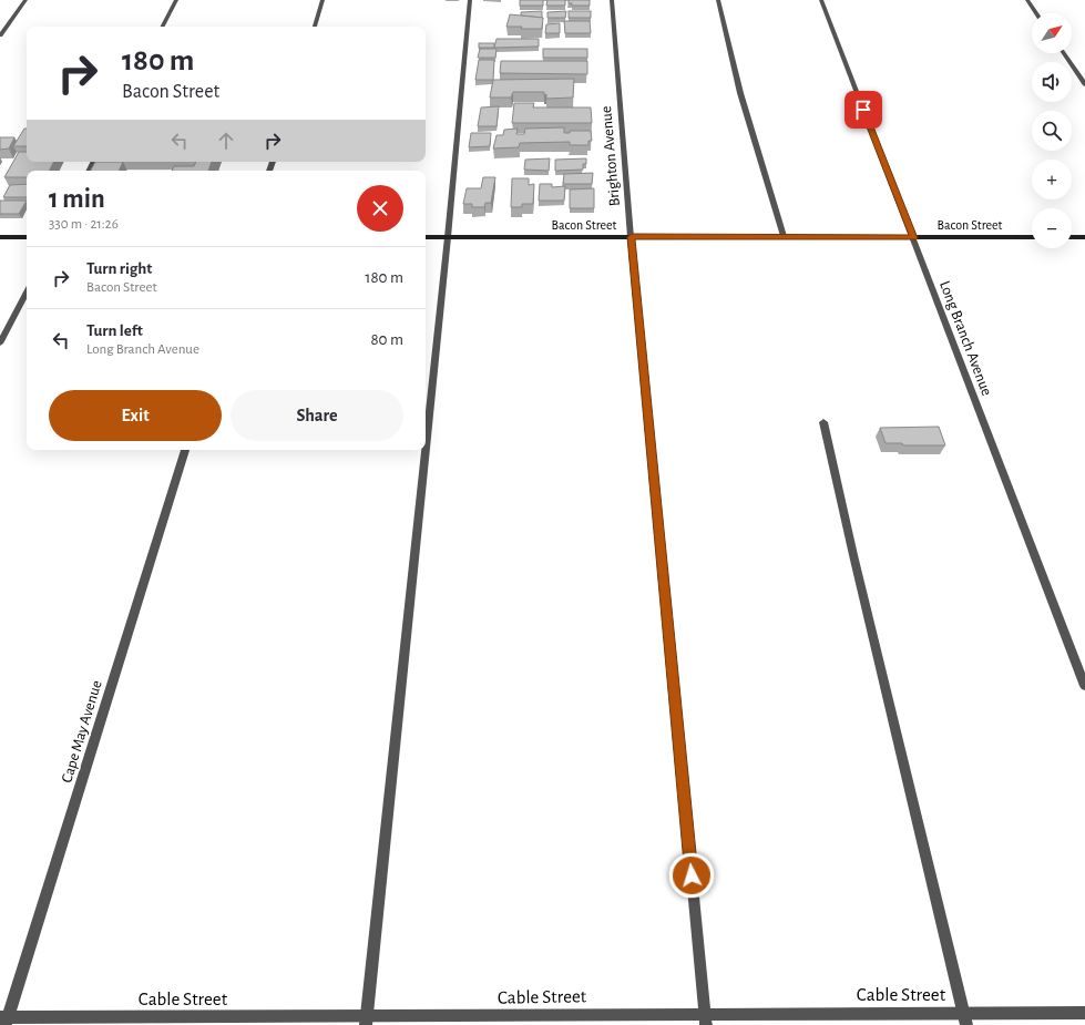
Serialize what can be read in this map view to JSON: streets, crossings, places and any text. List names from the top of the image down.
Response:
{
  "streets": {
    "street": [
      "Brighton Avenue",
      "Bacon Street",
      "Long Branch Avenue",
      "Cape May Avenue",
      "Cable Street"
    ]
  },
  "crossings": [
    ["Brighton Avenue", "Bacon Street"],
    ["Brighton Avenue", "Cable Street"],
    ["Bacon Street", "Long Branch Avenue"],
    ["Cape May Avenue", "Cable Street"]
  ],
  "north": "top right",
  "page": {
    "map_buttons": ["+", "−"],
    "turn": ["180 m", "Bacon Street"],
    "heading": ["1 min", "330 m · 21:26"],
    "list": [
      {
        "name": "Turn right",
        "note": "Bacon Street",
        "value": "180 m"
      },
      {
        "name": "Turn left",
        "note": "Long Branch Avenue",
        "value": "80 m"
      }
    ],
    "buttons": ["Exit", "Share"]
  }
}
